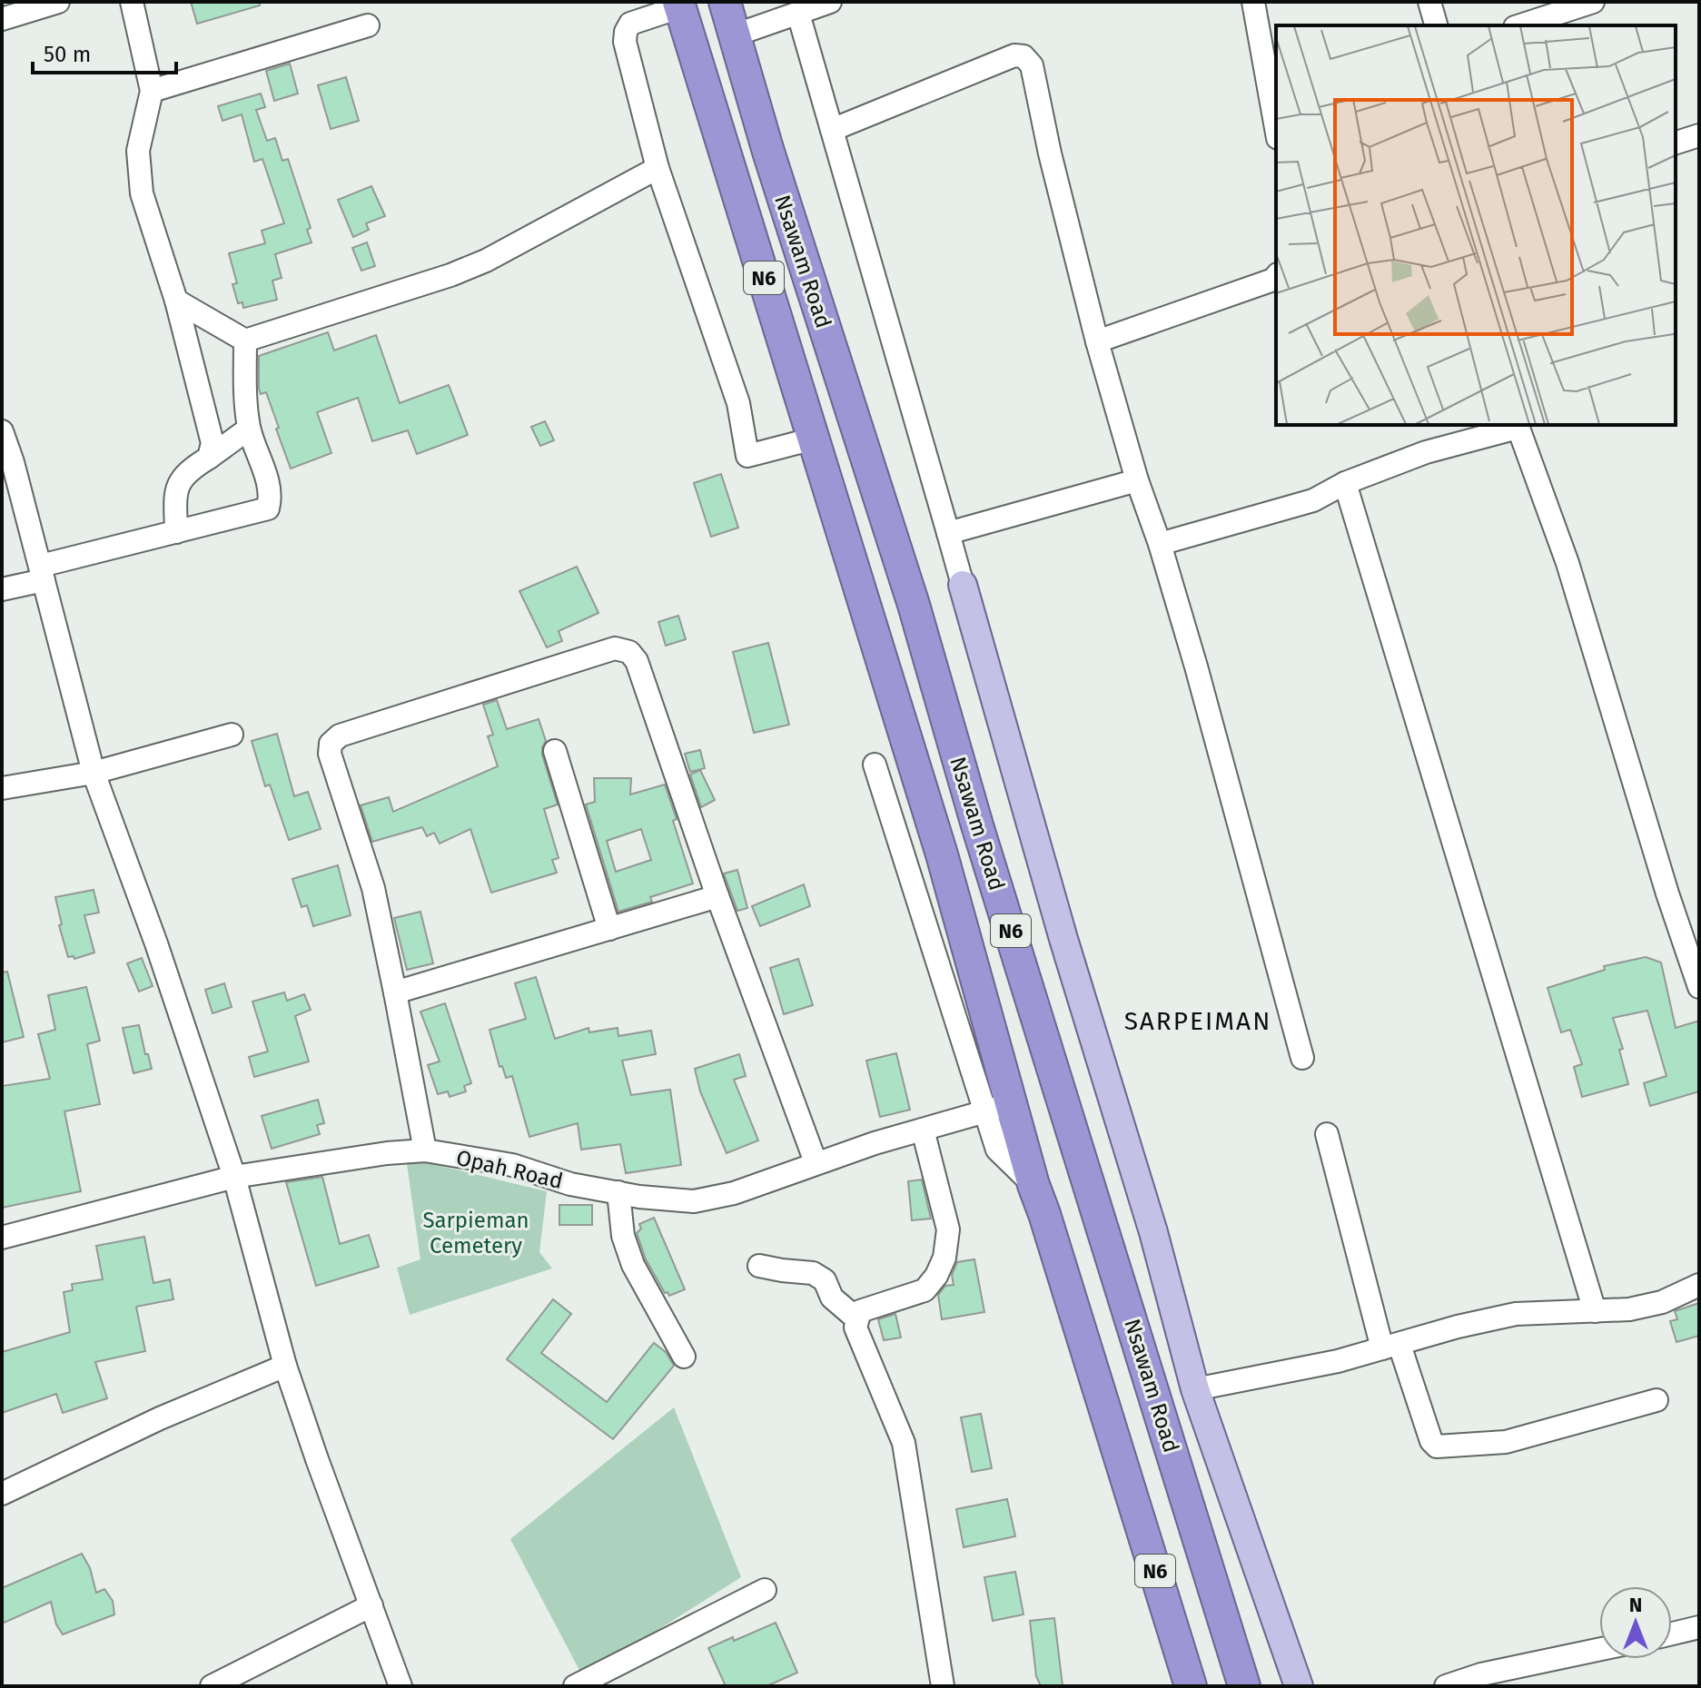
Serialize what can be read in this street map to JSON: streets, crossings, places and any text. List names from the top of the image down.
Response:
{
  "streets": {
    "highway": ["Nsawam Road", "N6"],
    "street": ["Opah Road"]
  },
  "crossings": [
    ["Nsawam Road", "Opah Road"]
  ],
  "districts": ["SARPEIMAN"],
  "parks": ["Sarpieman Cemetery"],
  "scale_bar": "50 m",
  "north": "top"
}
